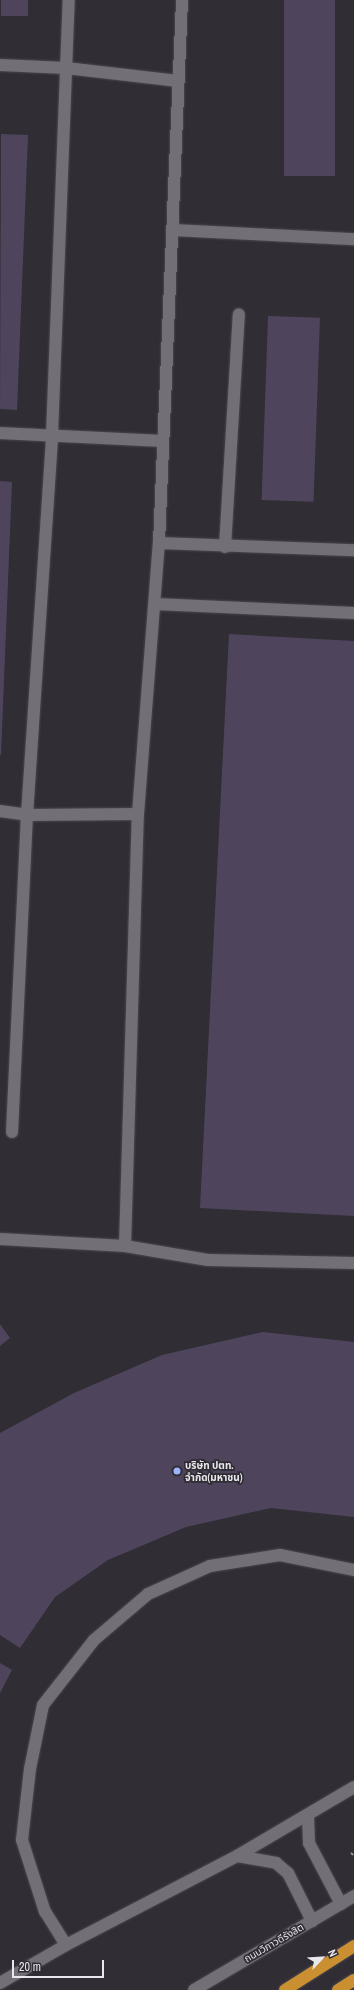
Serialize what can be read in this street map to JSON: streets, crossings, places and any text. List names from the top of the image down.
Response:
{
  "streets": {
    "street": ["ถนนวิภาวดีรังสิต"]
  },
  "places": ["บริษัท ปตท. จำกัด(มหาชน)"],
  "scale_bar": "20 m",
  "north": "top right"
}
